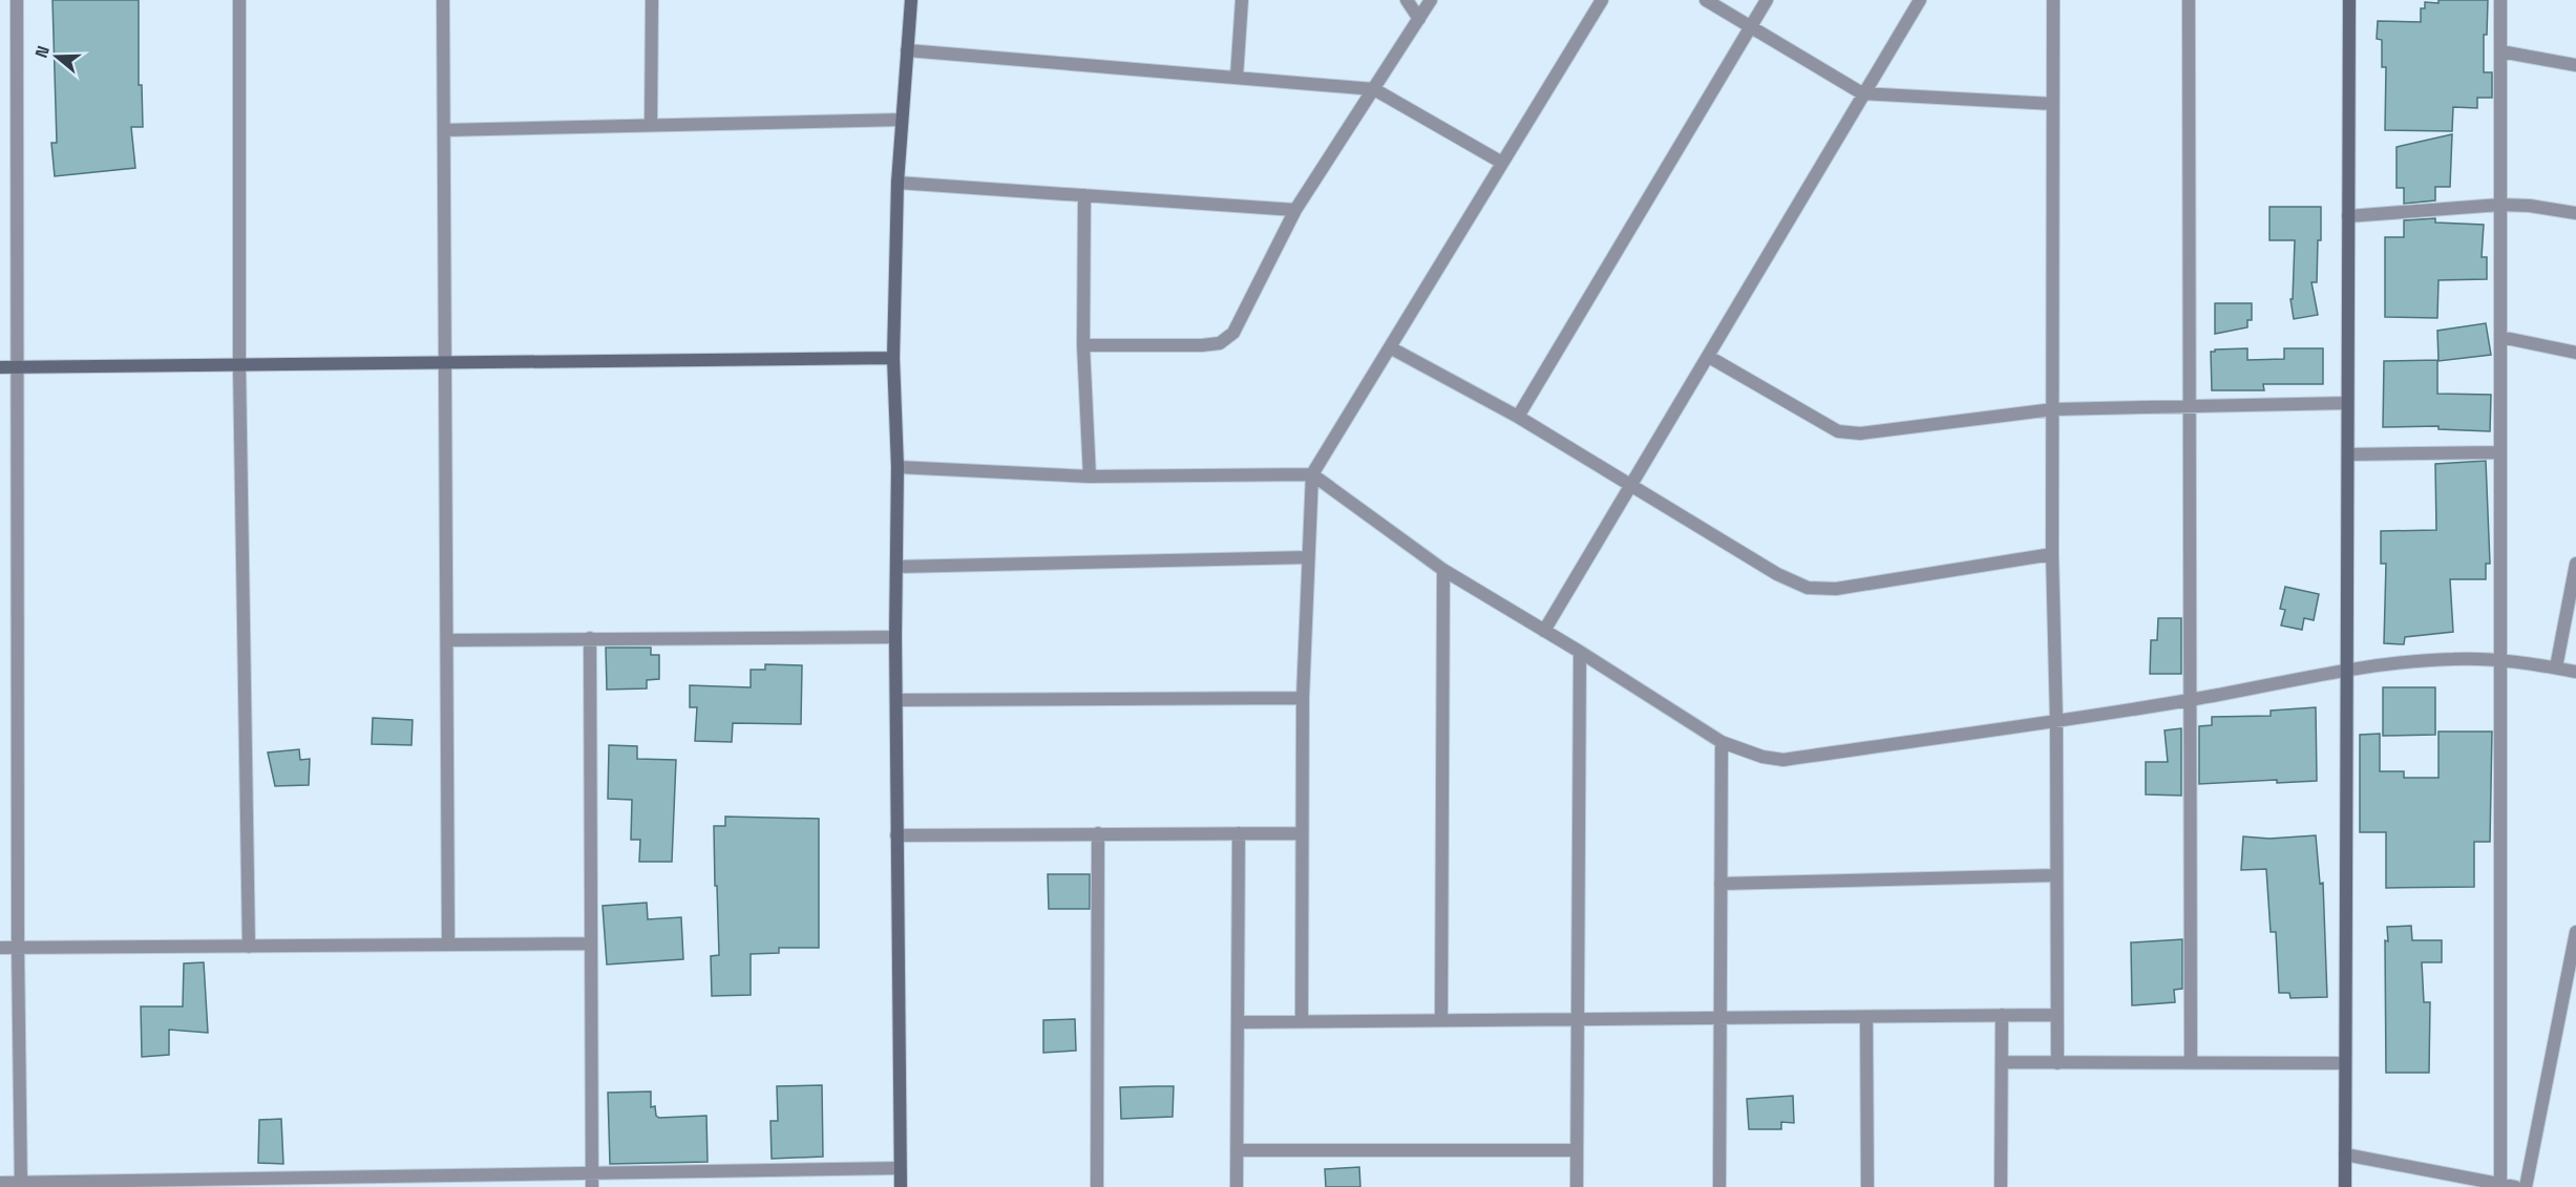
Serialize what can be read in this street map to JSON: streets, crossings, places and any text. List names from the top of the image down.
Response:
{
  "north": "left"
}
